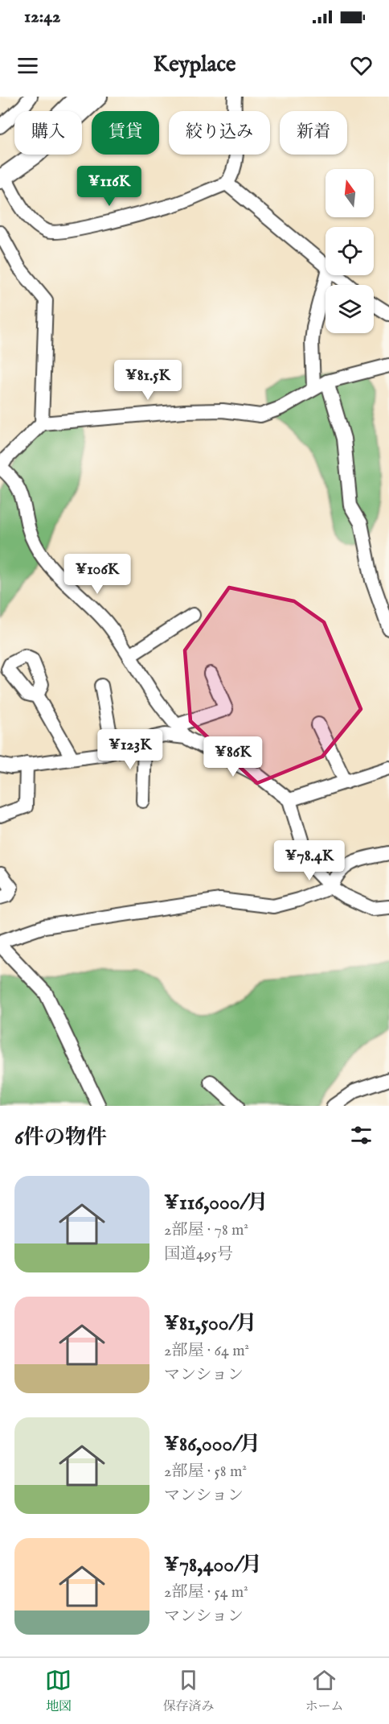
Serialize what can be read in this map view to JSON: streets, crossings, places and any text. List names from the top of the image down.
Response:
{
  "north": "top",
  "page": {
    "status": "12:42",
    "header": "Keyplace",
    "chip": [
      "購入",
      "賃貸",
      "絞り込み",
      "新着"
    ],
    "price": [
      "¥116K",
      "¥81.5K",
      "¥106K",
      "¥123K",
      "¥86K",
      "¥78.4K"
    ],
    "heading": "6件の物件",
    "list": [
      {
        "name": "¥116,000/月",
        "note": "2部屋 · 78 m² · 国道495号"
      },
      {
        "name": "¥81,500/月",
        "note": "2部屋 · 64 m² · マンション"
      },
      {
        "name": "¥86,000/月",
        "note": "2部屋 · 58 m² · マンション"
      },
      {
        "name": "¥78,400/月",
        "note": "2部屋 · 54 m² · マンション"
      }
    ],
    "tabs": ["地図", "保存済み", "ホーム"]
  }
}
